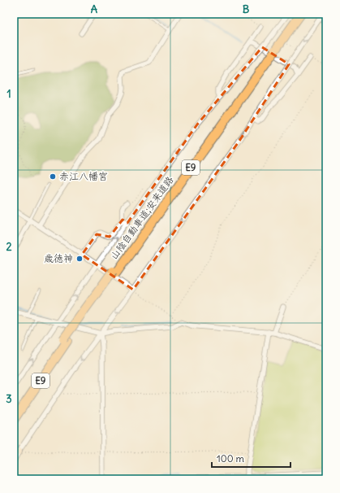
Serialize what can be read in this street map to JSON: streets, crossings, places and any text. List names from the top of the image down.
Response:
{
  "streets": {
    "highway": ["E9", "山陰自動車道;安来道路"]
  },
  "places": ["赤江八幡宮", "歳徳神"],
  "scale_bar": "100 m",
  "grid": {
    "columns": ["A", "B"],
    "rows": ["1", "2", "3"]
  }
}
